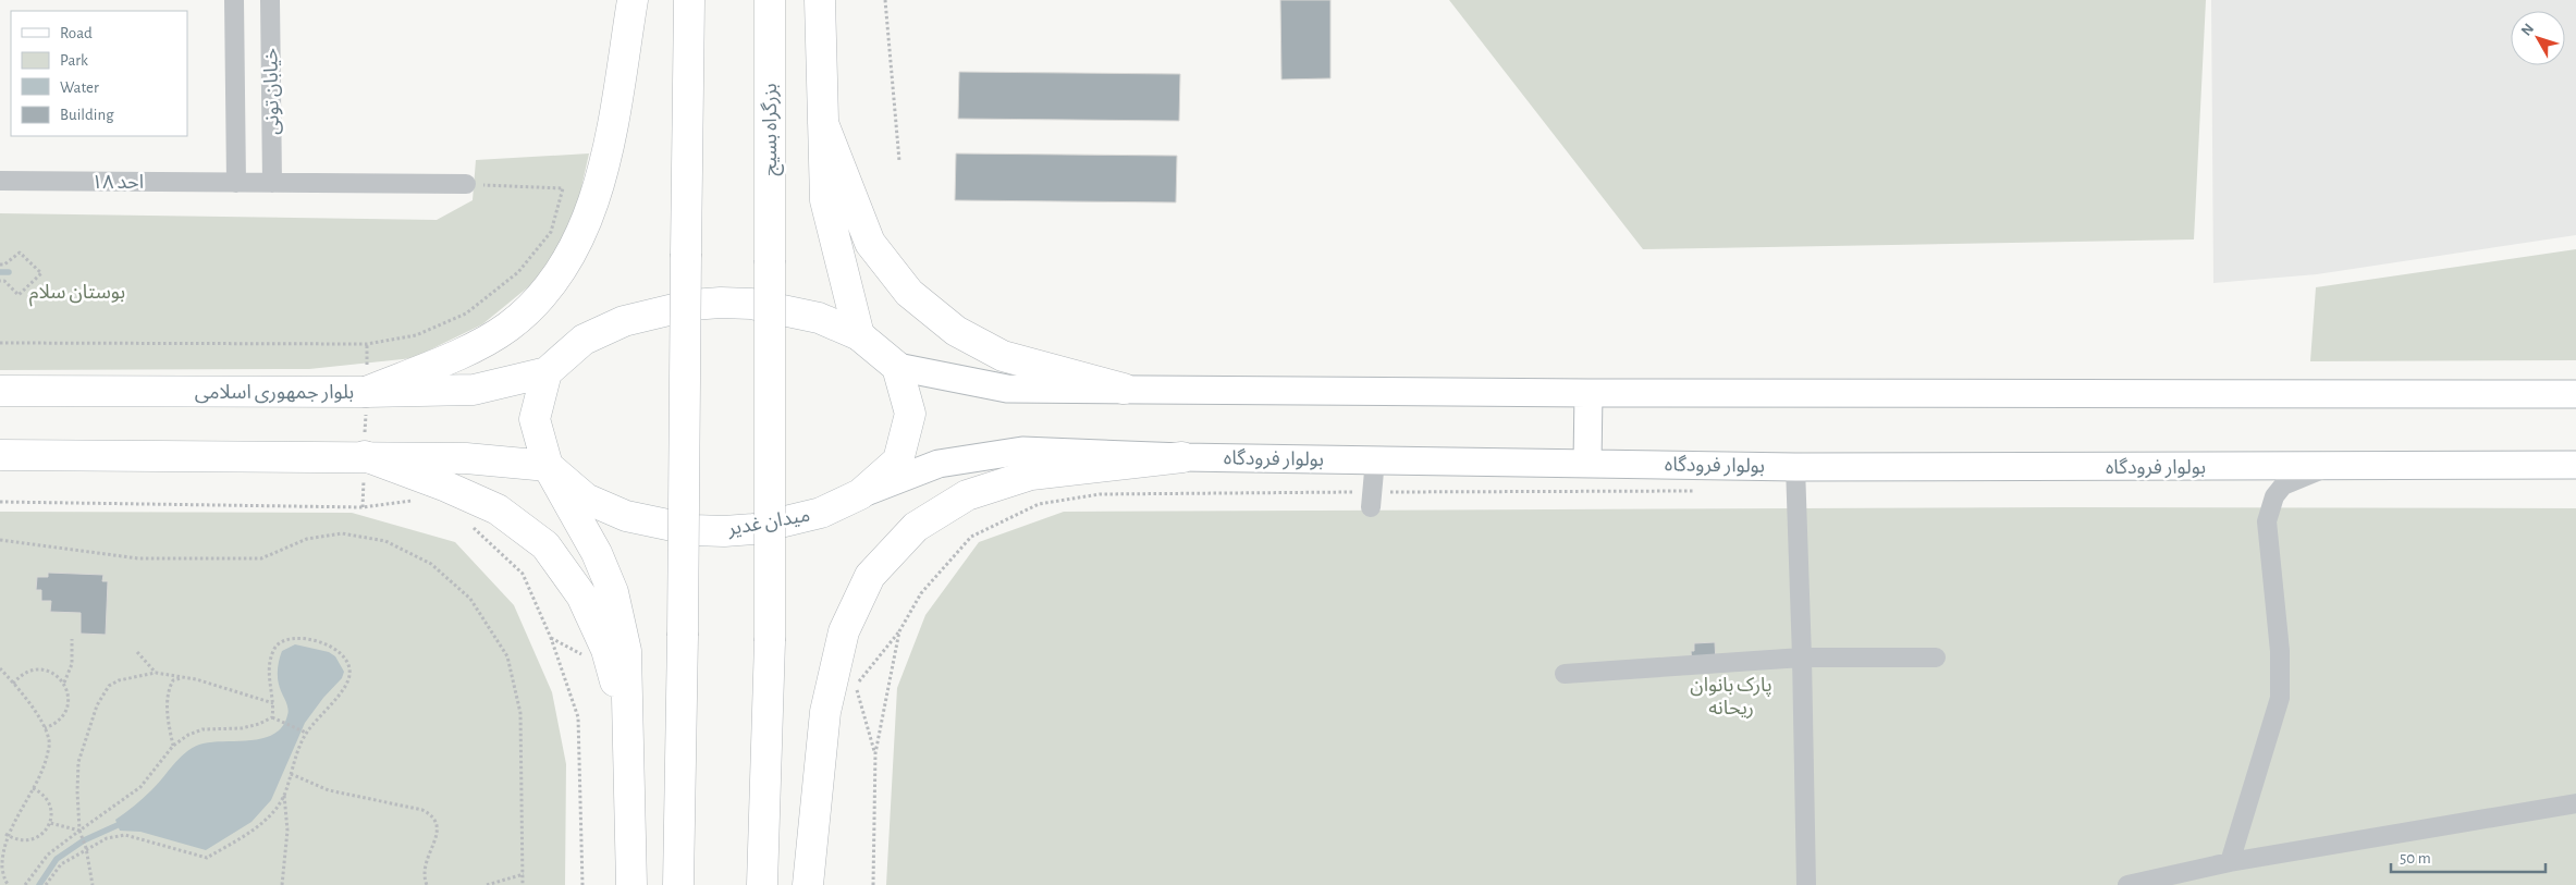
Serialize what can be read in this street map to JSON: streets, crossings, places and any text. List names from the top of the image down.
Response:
{
  "streets": {
    "main road": [
      "بزرگراه بسیج",
      "بلوار جمهوری اسلامی",
      "بولوار فرودگاه",
      "میدان غدیر"
    ],
    "street": ["خیابان تونی", "احد ۱۸"]
  },
  "crossings": [
    ["خیابان تونی", "احد ۱۸"],
    ["بولوار فرودگاه", "میدان غدیر"]
  ],
  "parks": ["بوستان سلام", "پارک بانوان ریحانه"],
  "legend": [
    "Road",
    "Park",
    "Water",
    "Building"
  ],
  "scale_bar": "50 m",
  "north": "top left"
}
